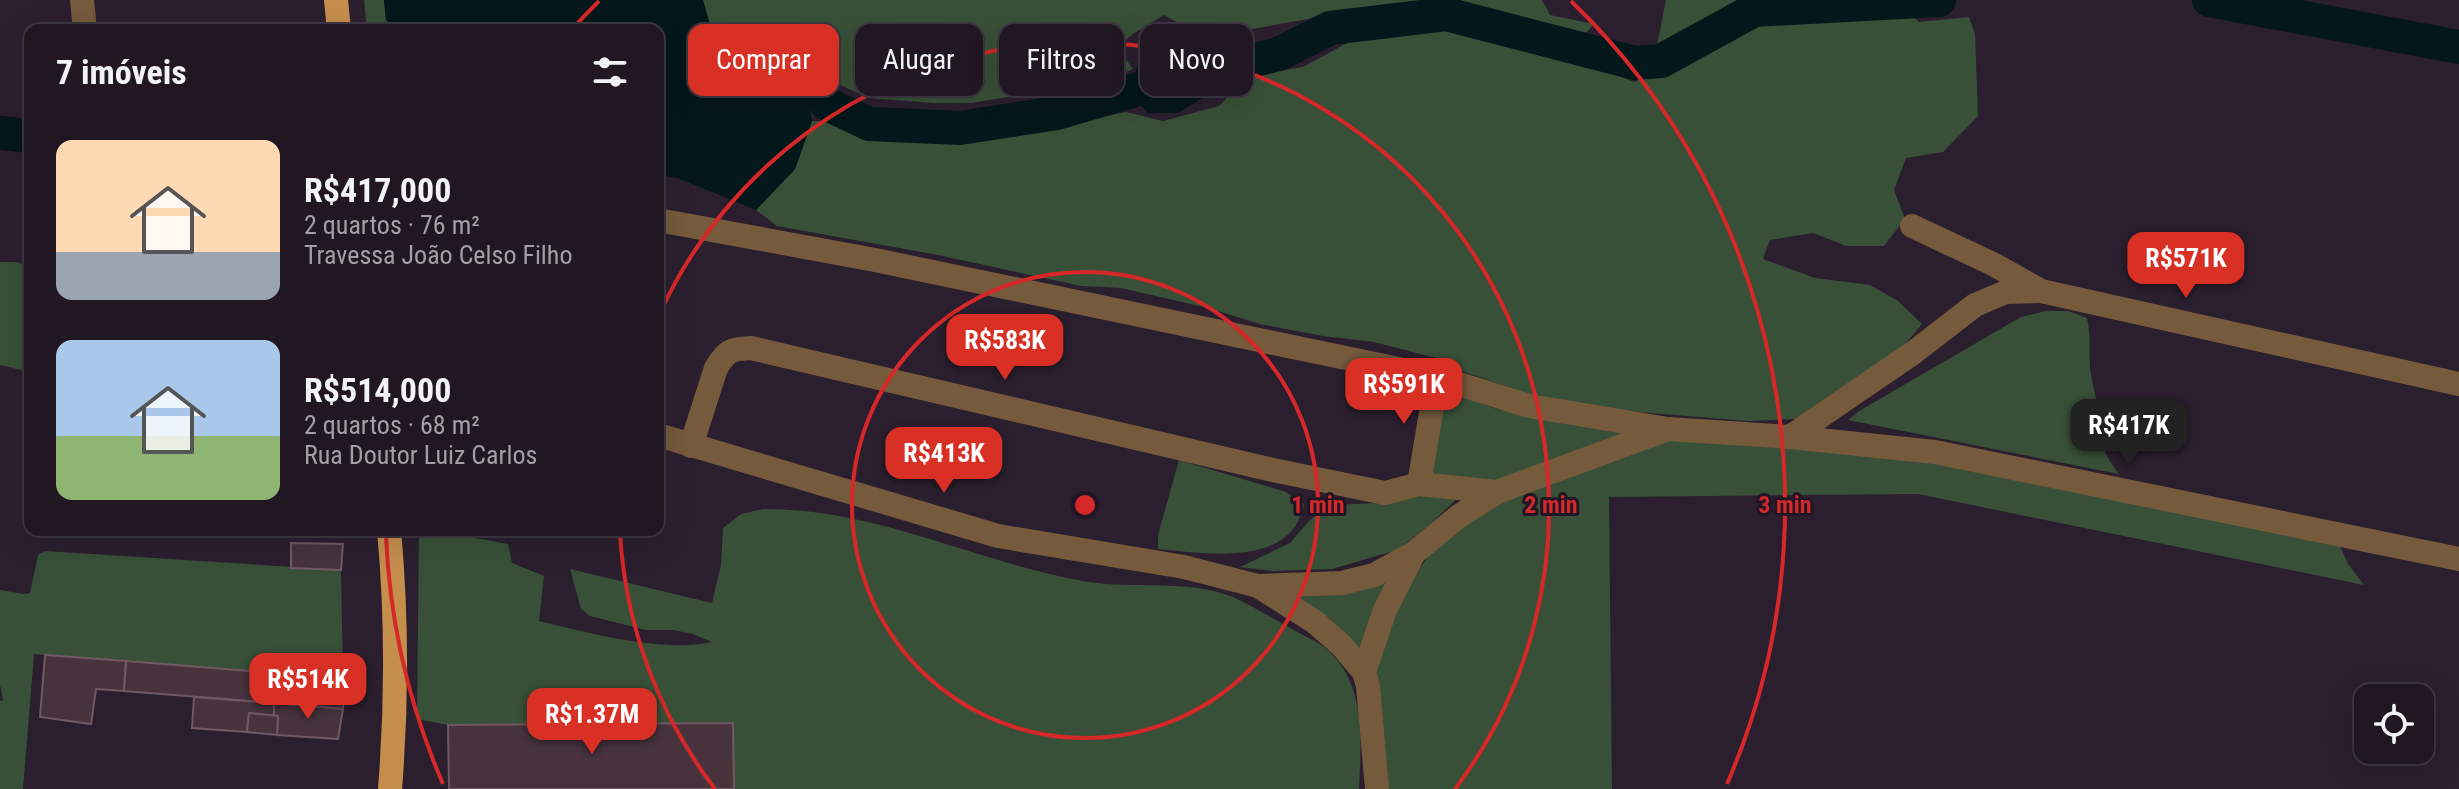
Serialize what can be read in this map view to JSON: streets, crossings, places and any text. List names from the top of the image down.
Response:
{
  "page": {
    "chip": [
      "Comprar",
      "Alugar",
      "Filtros",
      "Novo"
    ],
    "heading": "7 imóveis",
    "list": [
      {
        "name": "R$417,000",
        "note": "2 quartos · 76 m² · Travessa João Celso Filho"
      },
      {
        "name": "R$514,000",
        "note": "2 quartos · 68 m² · Rua Doutor Luiz Carlos"
      }
    ],
    "price": [
      "R$571K",
      "R$583K",
      "R$591K",
      "R$417K",
      "R$413K",
      "R$514K",
      "R$1.37M"
    ]
  },
  "rings": ["1 min", "2 min", "3 min"]
}
